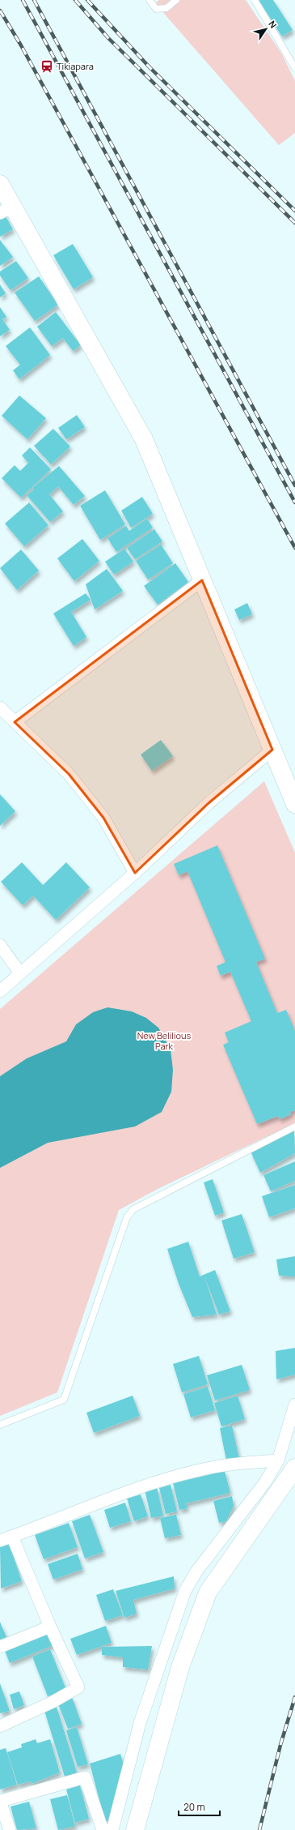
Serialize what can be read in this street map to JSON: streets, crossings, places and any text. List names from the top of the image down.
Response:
{
  "parks": ["New Belilious Park"],
  "places": {
    "station": ["Tikiapara"]
  },
  "scale_bar": "20 m",
  "north": "top right"
}
